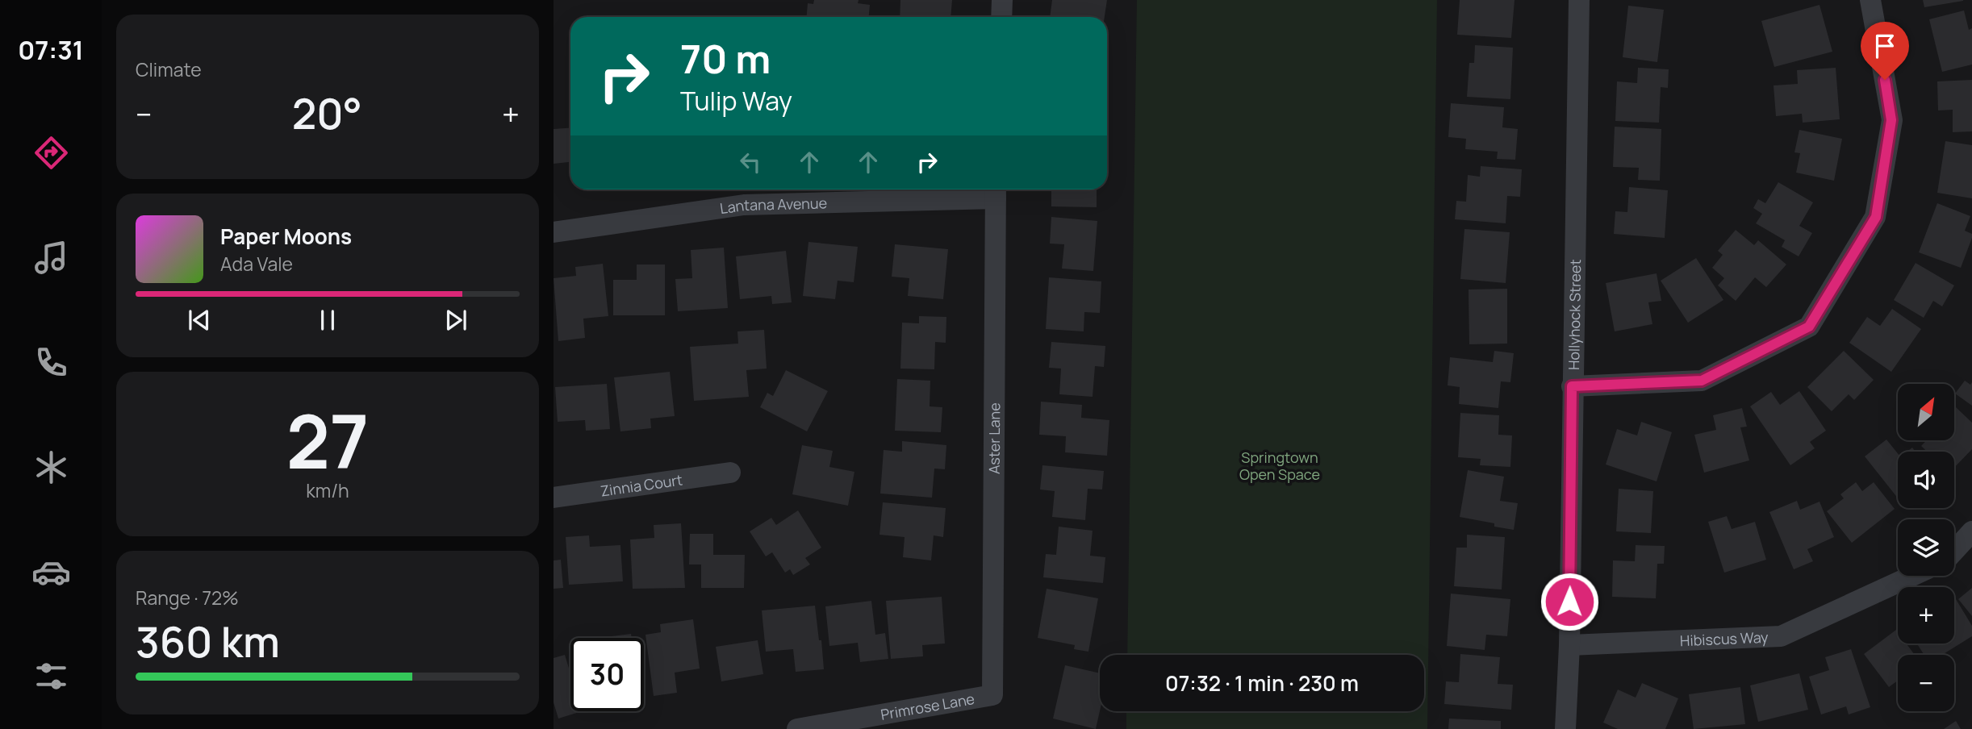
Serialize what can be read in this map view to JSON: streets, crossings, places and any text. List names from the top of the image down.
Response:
{
  "streets": {
    "street": [
      "Lantana Avenue",
      "Hollyhock Street",
      "Aster Lane",
      "Zinnia Court",
      "Hibiscus Way",
      "Primrose Lane"
    ]
  },
  "crossings": [
    ["Lantana Avenue", "Aster Lane"],
    ["Hollyhock Street", "Hibiscus Way"],
    ["Aster Lane", "Primrose Lane"]
  ],
  "parks": ["Springtown Open Space"],
  "north": "top right",
  "page": {
    "tabs": "07:31",
    "tile": [
      "Climate",
      ["27", "km/h"],
      ["Range · 72%", "360 km"]
    ],
    "turn": ["70 m", "Tulip Way"],
    "heat": ["−", "20°", "+"],
    "song": ["Paper Moons", "Ada Vale"],
    "map_buttons": ["+", "−"],
    "limit": "30",
    "trip": "07:32 · 1 min · 230 m"
  }
}
